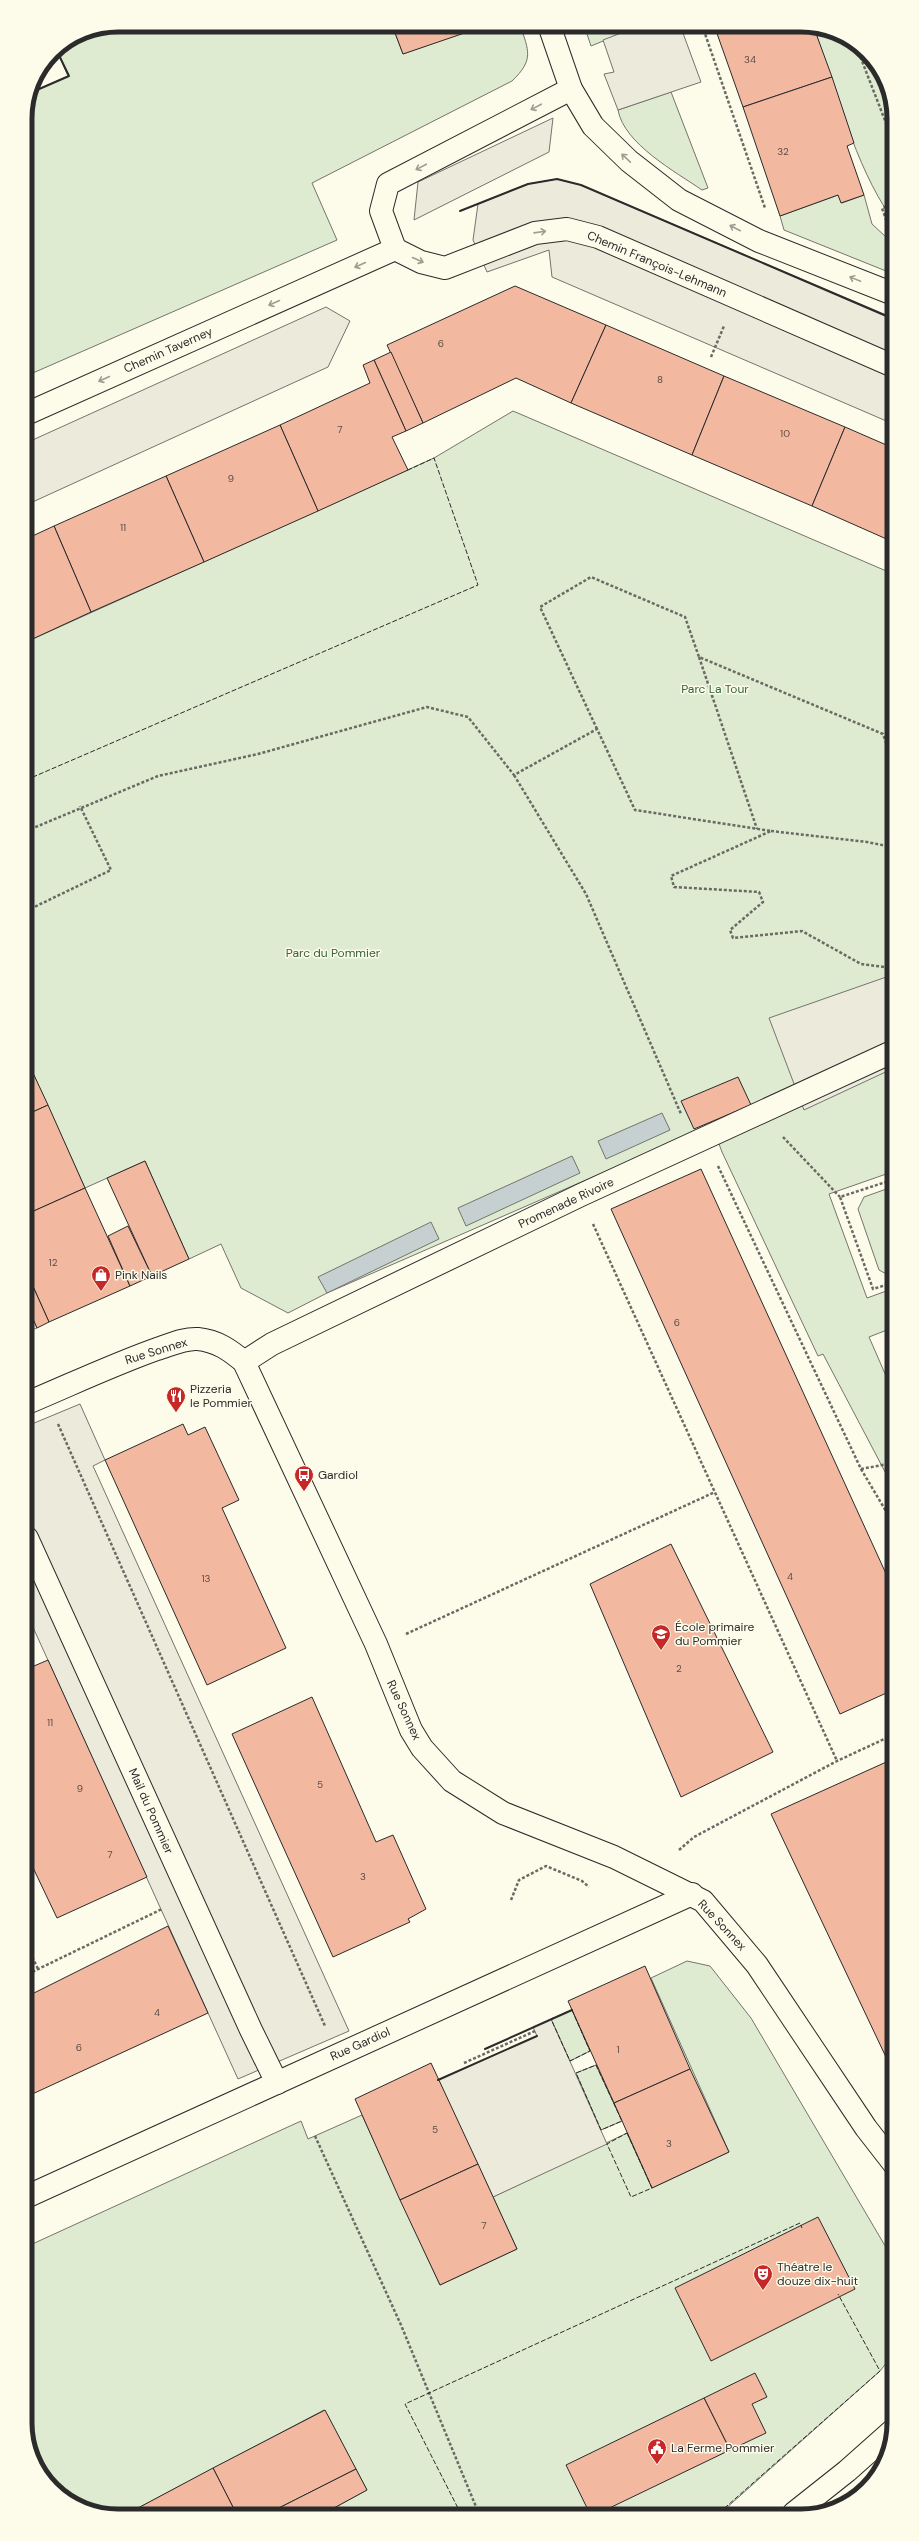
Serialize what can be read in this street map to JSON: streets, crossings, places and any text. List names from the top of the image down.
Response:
{
  "streets": {
    "street": [
      "Chemin François-Lehmann",
      "Chemin Taverney",
      "Promenade Rivoire",
      "Rue Sonnex",
      "Mail du Pommier",
      "Rue Gardiol"
    ]
  },
  "crossings": [
    ["Chemin François-Lehmann", "Chemin Taverney"],
    ["Promenade Rivoire", "Rue Sonnex"],
    ["Rue Sonnex", "Rue Gardiol"],
    ["Mail du Pommier", "Rue Gardiol"]
  ],
  "one_way": ["Chemin Taverney"],
  "parks": ["Parc La Tour", "Parc du Pommier"],
  "places": {
    "shop": ["Pink Nails"],
    "restaurant": ["Pizzeria le Pommier"],
    "bus stop": ["Gardiol"],
    "school or university": ["École primaire du Pommier"],
    "theatre": ["Théatre le douze dix-huit"],
    "public building": ["La Ferme Pommier"]
  },
  "house_numbers": [
    "34",
    "32",
    "6",
    "8",
    "7",
    "10",
    "9",
    "11",
    "12",
    "6",
    "4",
    "13",
    "2",
    "11",
    "5",
    "9",
    "7",
    "3",
    "4",
    "6",
    "1",
    "5",
    "3",
    "7"
  ]
}
